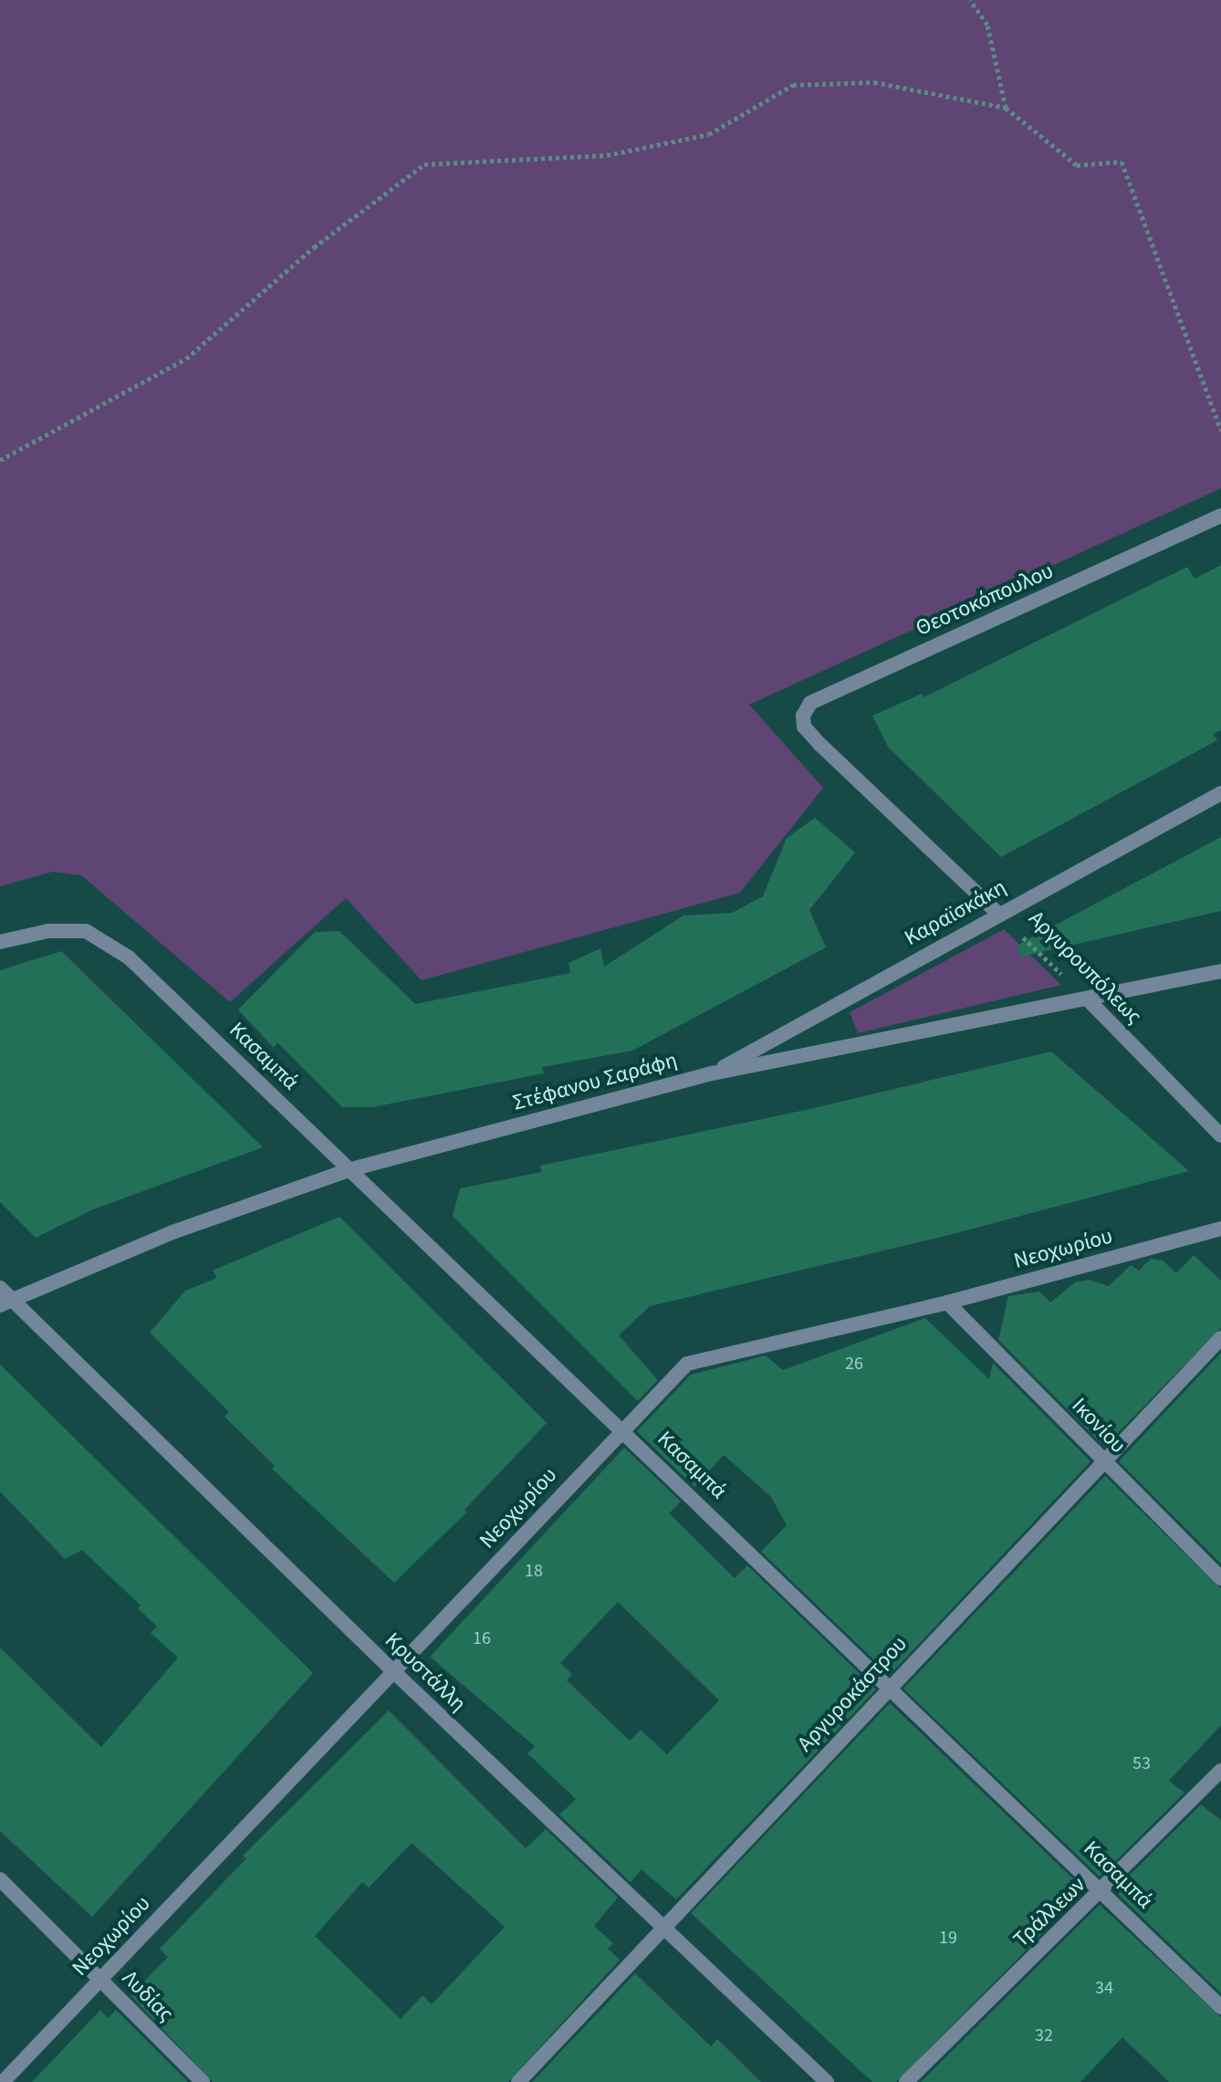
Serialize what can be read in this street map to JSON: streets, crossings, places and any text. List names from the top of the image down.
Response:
{
  "streets": {
    "street": [
      "Θεοτοκόπουλου",
      "Καραϊσκάκη",
      "Αργυρουπόλεως",
      "Κασαμπά",
      "Στέφανου Σαράφη",
      "Νεοχωρίου",
      "Ικονίου",
      "Κρυστάλλη",
      "Αργυροκάστρου",
      "Τράλλεων",
      "Λυδίας"
    ]
  },
  "crossings": [
    ["Θεοτοκόπουλου", "Αργυρουπόλεως"],
    ["Καραϊσκάκη", "Αργυρουπόλεως"],
    ["Καραϊσκάκη", "Στέφανου Σαράφη"],
    ["Αργυρουπόλεως", "Στέφανου Σαράφη"],
    ["Κασαμπά", "Στέφανου Σαράφη"],
    ["Κασαμπά", "Νεοχωρίου"],
    ["Κασαμπά", "Αργυροκάστρου"],
    ["Κασαμπά", "Τράλλεων"],
    ["Στέφανου Σαράφη", "Κρυστάλλη"],
    ["Νεοχωρίου", "Ικονίου"],
    ["Νεοχωρίου", "Κρυστάλλη"],
    ["Νεοχωρίου", "Λυδίας"],
    ["Ικονίου", "Αργυροκάστρου"],
    ["Κρυστάλλη", "Αργυροκάστρου"]
  ],
  "house_numbers": [
    "26",
    "18",
    "16",
    "53",
    "19",
    "34",
    "32"
  ]
}
